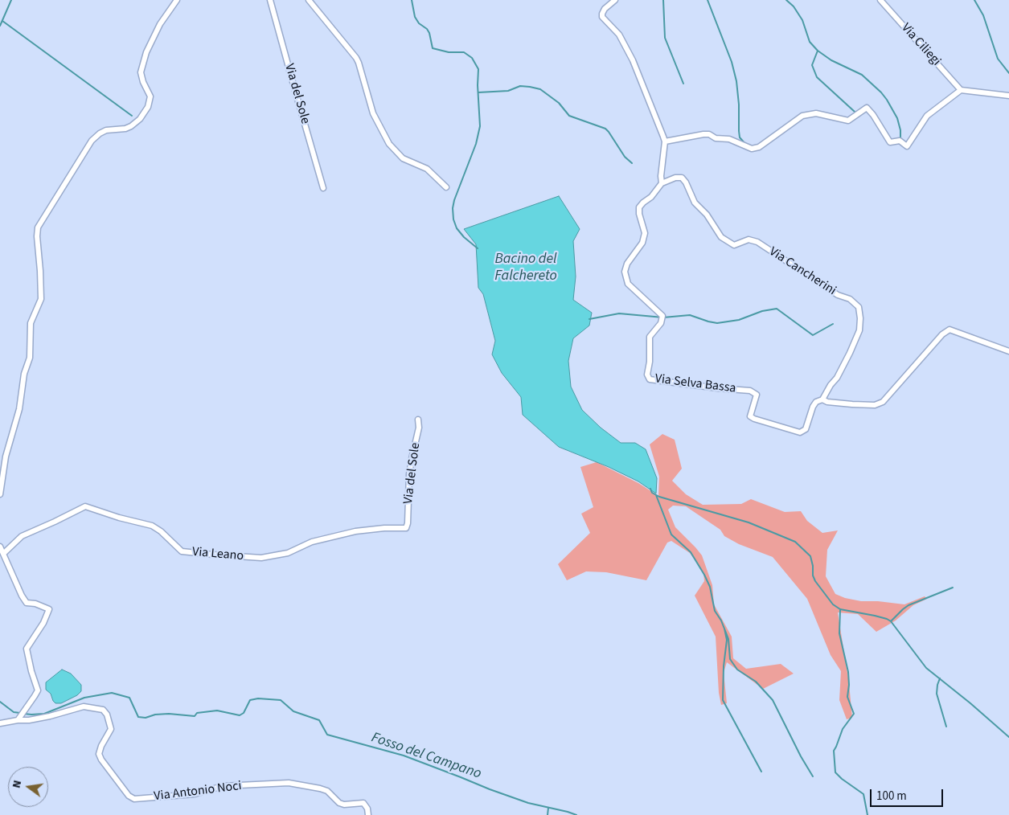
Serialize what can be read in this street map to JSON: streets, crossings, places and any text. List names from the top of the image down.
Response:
{
  "streets": {
    "street": [
      "Via Ciliegi",
      "Via del Sole",
      "Via Cancherini",
      "Via Selva Bassa",
      "Via Leano",
      "Via Antonio Noci"
    ]
  },
  "crossings": [
    ["Via del Sole", "Via Leano"],
    ["Via Cancherini", "Via Selva Bassa"]
  ],
  "water": ["Bacino del Falchereto", "Fosso del Campano"],
  "scale_bar": "100 m",
  "north": "left"
}
